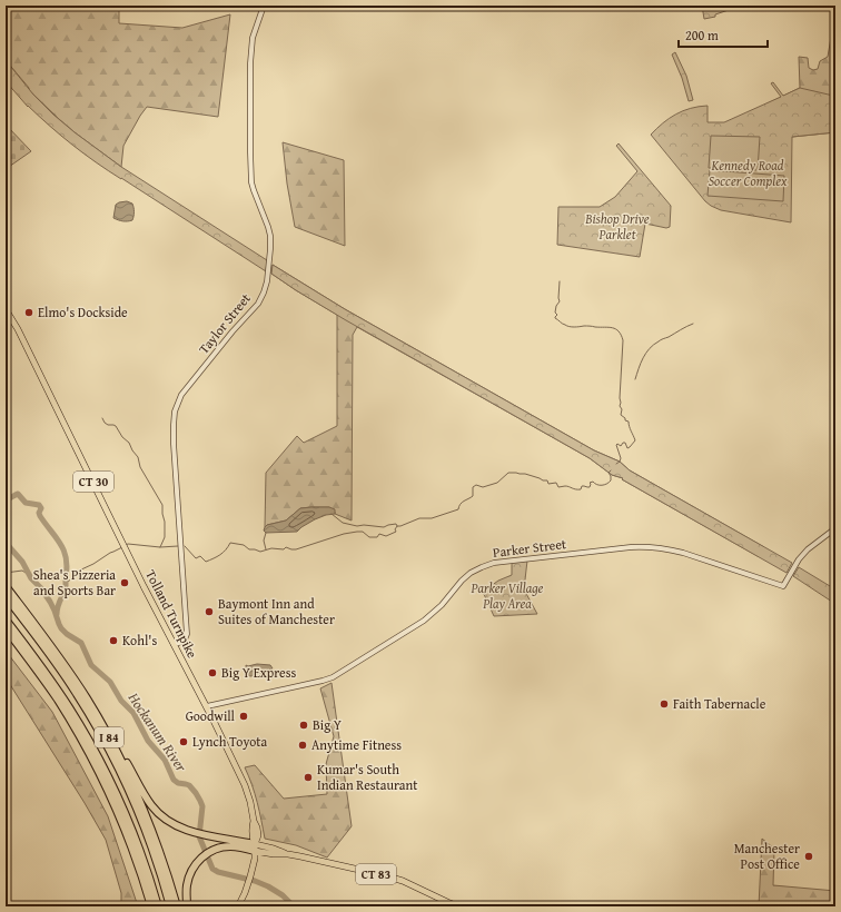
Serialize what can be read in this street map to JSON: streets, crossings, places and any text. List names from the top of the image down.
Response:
{
  "streets": {
    "highway": ["I 84"],
    "main road": ["CT 30", "Tolland Turnpike", "CT 83"],
    "street": ["Taylor Street", "Parker Street"]
  },
  "crossings": [
    ["Taylor Street", "Tolland Turnpike"],
    ["Parker Street", "Tolland Turnpike"],
    ["Tolland Turnpike", "CT 83"]
  ],
  "water": ["Hockanum River"],
  "parks": ["Kennedy Road Soccer Complex", "Bishop Drive Parklet", "Parker Village Play Area"],
  "places": [
    "Elmo's Dockside",
    "Shea's Pizzeria and Sports Bar",
    "Baymont Inn and Suites of Manchester",
    "Kohl's",
    "Big Y Express",
    "Faith Tabernacle",
    "Goodwill",
    "Big Y",
    "Lynch Toyota",
    "Anytime Fitness",
    "Kumar's South Indian Restaurant",
    "Manchester Post Office"
  ],
  "scale_bar": "200 m"
}
